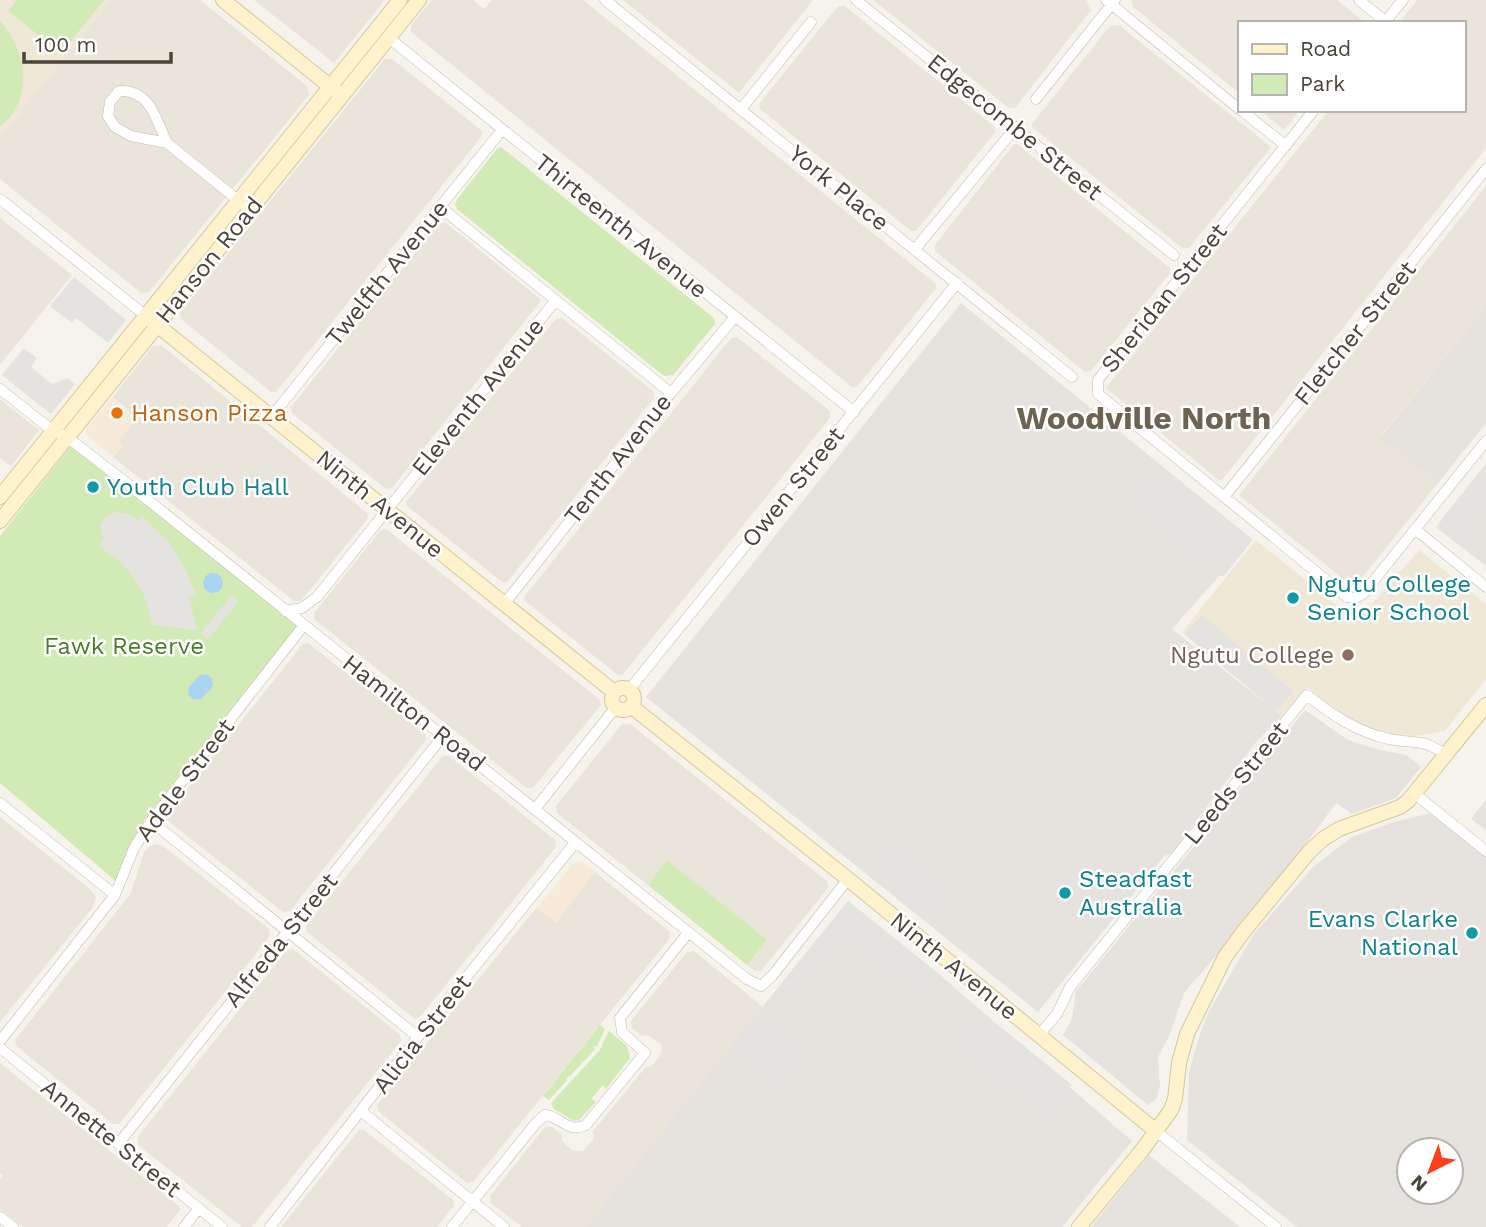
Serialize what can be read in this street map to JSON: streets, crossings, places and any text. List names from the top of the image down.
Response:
{
  "streets": {
    "street": [
      "Edgecombe Street",
      "York Place",
      "Thirteenth Avenue",
      "Hanson Road",
      "Twelfth Avenue",
      "Sheridan Street",
      "Fletcher Street",
      "Eleventh Avenue",
      "Tenth Avenue",
      "Owen Street",
      "Ninth Avenue",
      "Hamilton Road",
      "Adele Street",
      "Leeds Street",
      "Alfreda Street",
      "Alicia Street",
      "Annette Street"
    ]
  },
  "crossings": [
    ["York Place", "Owen Street"],
    ["Thirteenth Avenue", "Hanson Road"],
    ["Thirteenth Avenue", "Twelfth Avenue"],
    ["Thirteenth Avenue", "Tenth Avenue"],
    ["Thirteenth Avenue", "Owen Street"],
    ["Hanson Road", "Ninth Avenue"],
    ["Hanson Road", "Hamilton Road"],
    ["Twelfth Avenue", "Ninth Avenue"],
    ["Sheridan Street", "Fletcher Street"],
    ["Eleventh Avenue", "Ninth Avenue"],
    ["Eleventh Avenue", "Hamilton Road"],
    ["Tenth Avenue", "Ninth Avenue"],
    ["Owen Street", "Ninth Avenue"],
    ["Ninth Avenue", "Hamilton Road"],
    ["Ninth Avenue", "Leeds Street"],
    ["Hamilton Road", "Adele Street"],
    ["Hamilton Road", "Alfreda Street"],
    ["Hamilton Road", "Alicia Street"],
    ["Alfreda Street", "Annette Street"]
  ],
  "districts": ["Woodville North"],
  "parks": ["Fawk Reserve"],
  "places": [
    "Hanson Pizza",
    "Youth Club Hall",
    "Ngutu College Senior School",
    "Ngutu College",
    "Steadfast Australia",
    "Evans Clarke National"
  ],
  "legend": ["Road", "Park"],
  "scale_bar": "100 m",
  "north": "bottom left"
}
